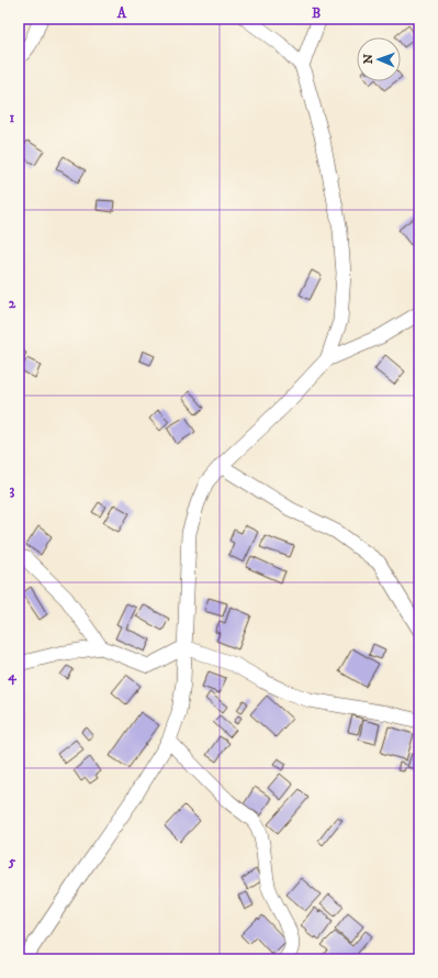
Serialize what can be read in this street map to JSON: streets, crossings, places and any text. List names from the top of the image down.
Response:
{
  "north": "left",
  "grid": {
    "columns": ["A", "B"],
    "rows": [
      "1",
      "2",
      "3",
      "4",
      "5"
    ]
  }
}
